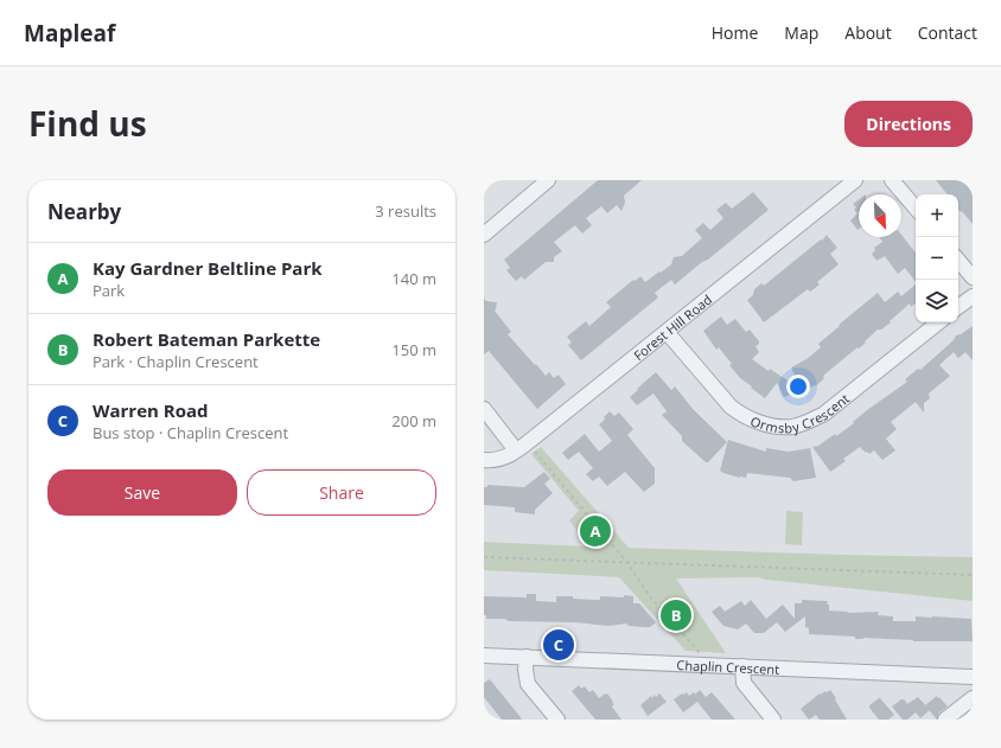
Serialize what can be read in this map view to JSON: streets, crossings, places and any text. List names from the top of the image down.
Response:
{
  "streets": {
    "street": ["Forest Hill Road", "Ormsby Crescent", "Chaplin Crescent"]
  },
  "crossings": [
    ["Forest Hill Road", "Ormsby Crescent"]
  ],
  "north": "bottom right",
  "page": {
    "header": "Mapleaf",
    "nav": [
      "Home",
      "Map",
      "About",
      "Contact"
    ],
    "title": "Find us",
    "buttons": [
      "Directions",
      ["Save", "Share"]
    ],
    "heading": ["Nearby", "3 results"],
    "map_buttons": ["+", "−"],
    "list": [
      {
        "mark": "A",
        "name": "Kay Gardner Beltline Park",
        "note": "Park",
        "value": "140 m"
      },
      {
        "mark": "B",
        "name": "Robert Bateman Parkette",
        "note": "Park · Chaplin Crescent",
        "value": "150 m"
      },
      {
        "mark": "C",
        "name": "Warren Road",
        "note": "Bus stop · Chaplin Crescent",
        "value": "200 m"
      }
    ],
    "pins": ["A", "B", "C"]
  }
}
